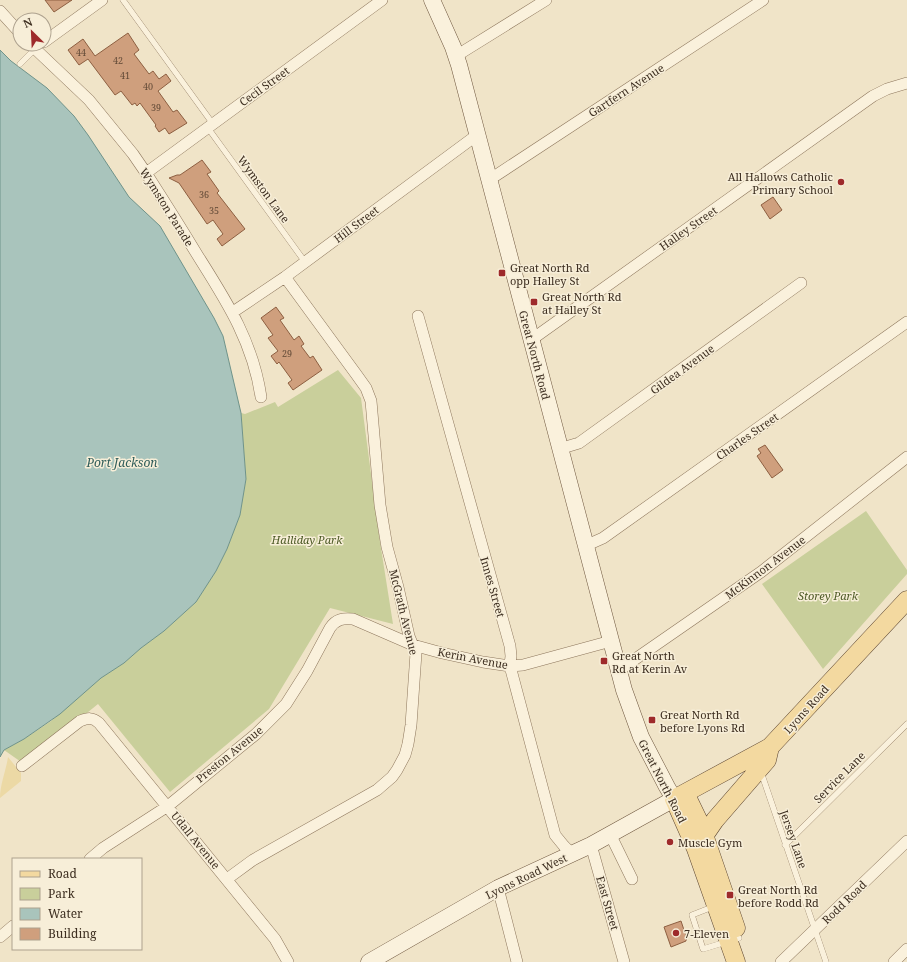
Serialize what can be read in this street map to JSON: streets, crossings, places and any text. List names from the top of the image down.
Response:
{
  "streets": {
    "main road": ["Great North Road", "Lyons Road", "Lyons Road West"],
    "street": [
      "Cecil Street",
      "Gartfern Avenue",
      "Wymston Parade",
      "Hill Street",
      "Halley Street",
      "Gildea Avenue",
      "Charles Street",
      "McKinnon Avenue",
      "Innes Street",
      "McGrath Avenue",
      "Kerin Avenue",
      "Preston Avenue",
      "Udall Avenue",
      "Rodd Road",
      "East Street"
    ],
    "lane": ["Wymston Lane", "Service Lane", "Jersey Lane"]
  },
  "crossings": [
    ["Cecil Street", "Wymston Lane"],
    ["Cecil Street", "Wymston Parade"],
    ["Gartfern Avenue", "Great North Road"],
    ["Wymston Lane", "Hill Street"],
    ["Wymston Parade", "Hill Street"],
    ["Hill Street", "Great North Road"],
    ["Hill Street", "McGrath Avenue"],
    ["Halley Street", "Great North Road"],
    ["Great North Road", "Gildea Avenue"],
    ["Great North Road", "Charles Street"],
    ["Great North Road", "McKinnon Avenue"],
    ["Great North Road", "Kerin Avenue"],
    ["Great North Road", "Lyons Road"],
    ["Great North Road", "Lyons Road West"],
    ["Innes Street", "Kerin Avenue"],
    ["Innes Street", "Lyons Road West"],
    ["McGrath Avenue", "Kerin Avenue"],
    ["McGrath Avenue", "Udall Avenue"],
    ["Kerin Avenue", "Preston Avenue"],
    ["Lyons Road", "Lyons Road West"],
    ["Preston Avenue", "Udall Avenue"],
    ["Service Lane", "Jersey Lane"],
    ["Jersey Lane", "Rodd Road"],
    ["Lyons Road West", "East Street"]
  ],
  "water": ["Port Jackson"],
  "parks": ["Halliday Park", "Storey Park"],
  "places": {
    "other": ["All Hallows Catholic Primary School", "Muscle Gym", "7-Eleven"],
    "transit": [
      "Great North Rd opp Halley St",
      "Great North Rd at Halley St",
      "Great North Rd at Kerin Av",
      "Great North Rd before Lyons Rd",
      "Great North Rd before Rodd Rd"
    ]
  },
  "house_numbers": [
    "44",
    "42",
    "41",
    "40",
    "39",
    "36",
    "35",
    "29"
  ],
  "legend": [
    "Road",
    "Park",
    "Water",
    "Building"
  ],
  "north": "top left"
}
